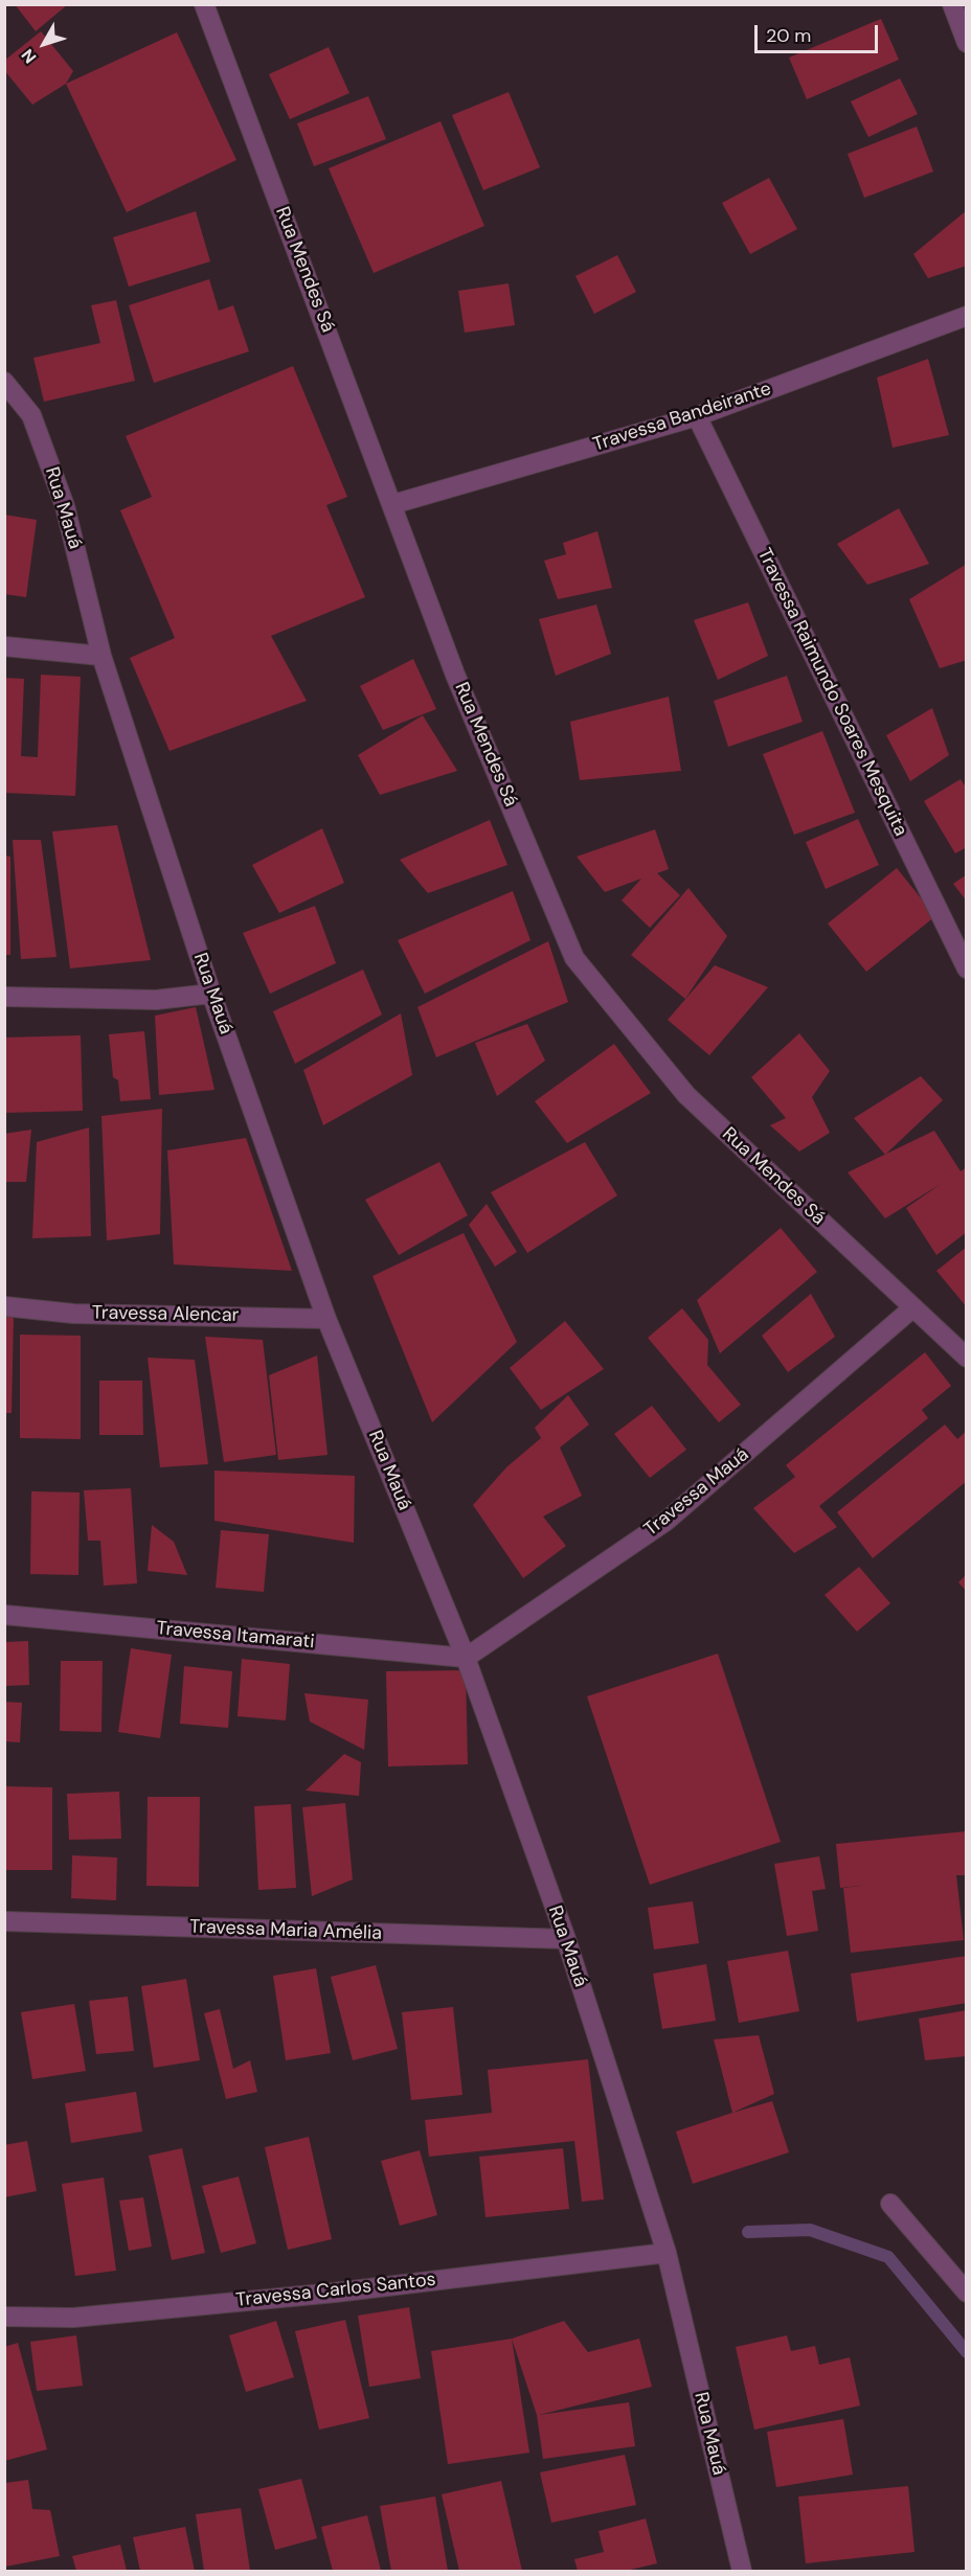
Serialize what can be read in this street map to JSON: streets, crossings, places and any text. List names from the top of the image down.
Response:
{
  "streets": {
    "street": [
      "Rua Mendes Sá",
      "Travessa Bandeirante",
      "Rua Mauá",
      "Travessa Raimundo Soares Mesquita",
      "Travessa Alencar",
      "Travessa Mauá",
      "Travessa Itamarati",
      "Travessa Maria Amélia",
      "Travessa Carlos Santos"
    ]
  },
  "crossings": [
    ["Rua Mendes Sá", "Travessa Bandeirante"],
    ["Rua Mendes Sá", "Travessa Mauá"],
    ["Travessa Bandeirante", "Travessa Raimundo Soares Mesquita"],
    ["Rua Mauá", "Travessa Alencar"],
    ["Rua Mauá", "Travessa Mauá"],
    ["Rua Mauá", "Travessa Itamarati"],
    ["Rua Mauá", "Travessa Maria Amélia"],
    ["Rua Mauá", "Travessa Carlos Santos"],
    ["Travessa Mauá", "Travessa Itamarati"]
  ],
  "scale_bar": "20 m",
  "north": "bottom left"
}
